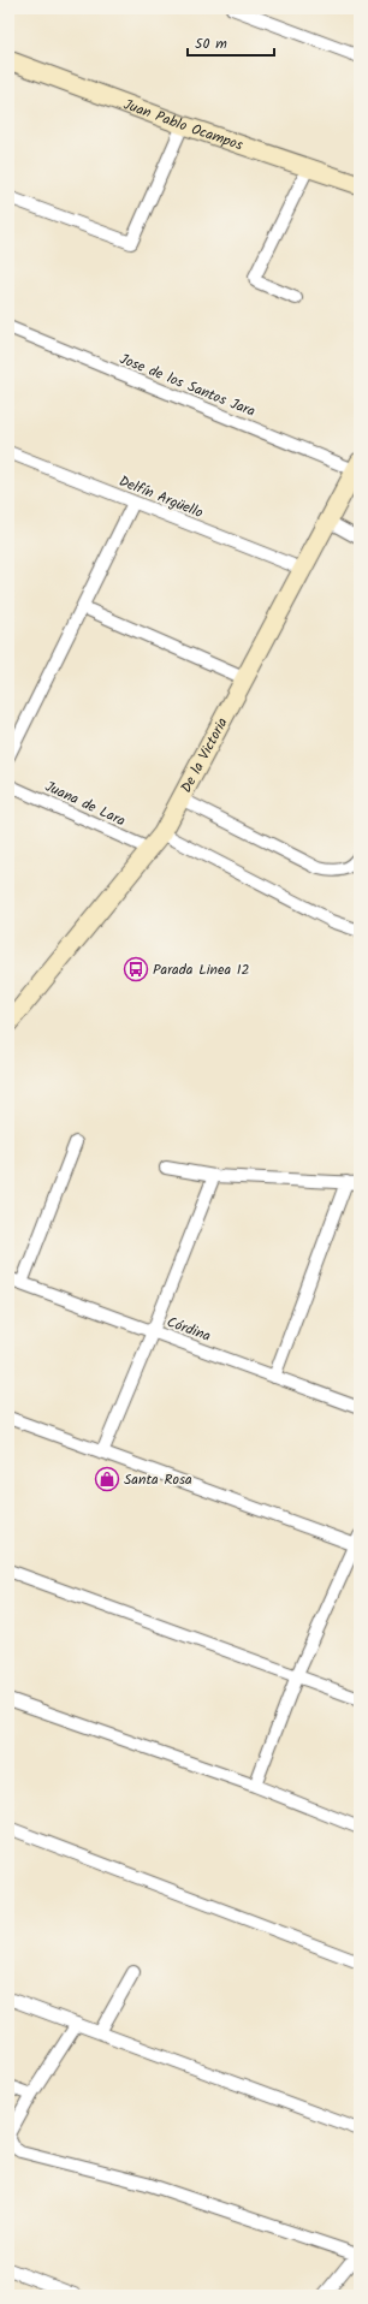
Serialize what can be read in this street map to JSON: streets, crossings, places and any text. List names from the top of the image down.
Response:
{
  "streets": {
    "main road": ["Juan Pablo Ocampos", "De la Victoria"],
    "street": [
      "Jose de los Santos Jara",
      "Delfín Argüello",
      "Juana de Lara",
      "Córdina"
    ]
  },
  "crossings": [
    ["Jose de los Santos Jara", "De la Victoria"],
    ["Delfín Argüello", "De la Victoria"],
    ["De la Victoria", "Juana de Lara"]
  ],
  "places": {
    "bus stop": ["Parada Linea 12"],
    "shop": ["Santa Rosa"]
  },
  "scale_bar": "50 m"
}
